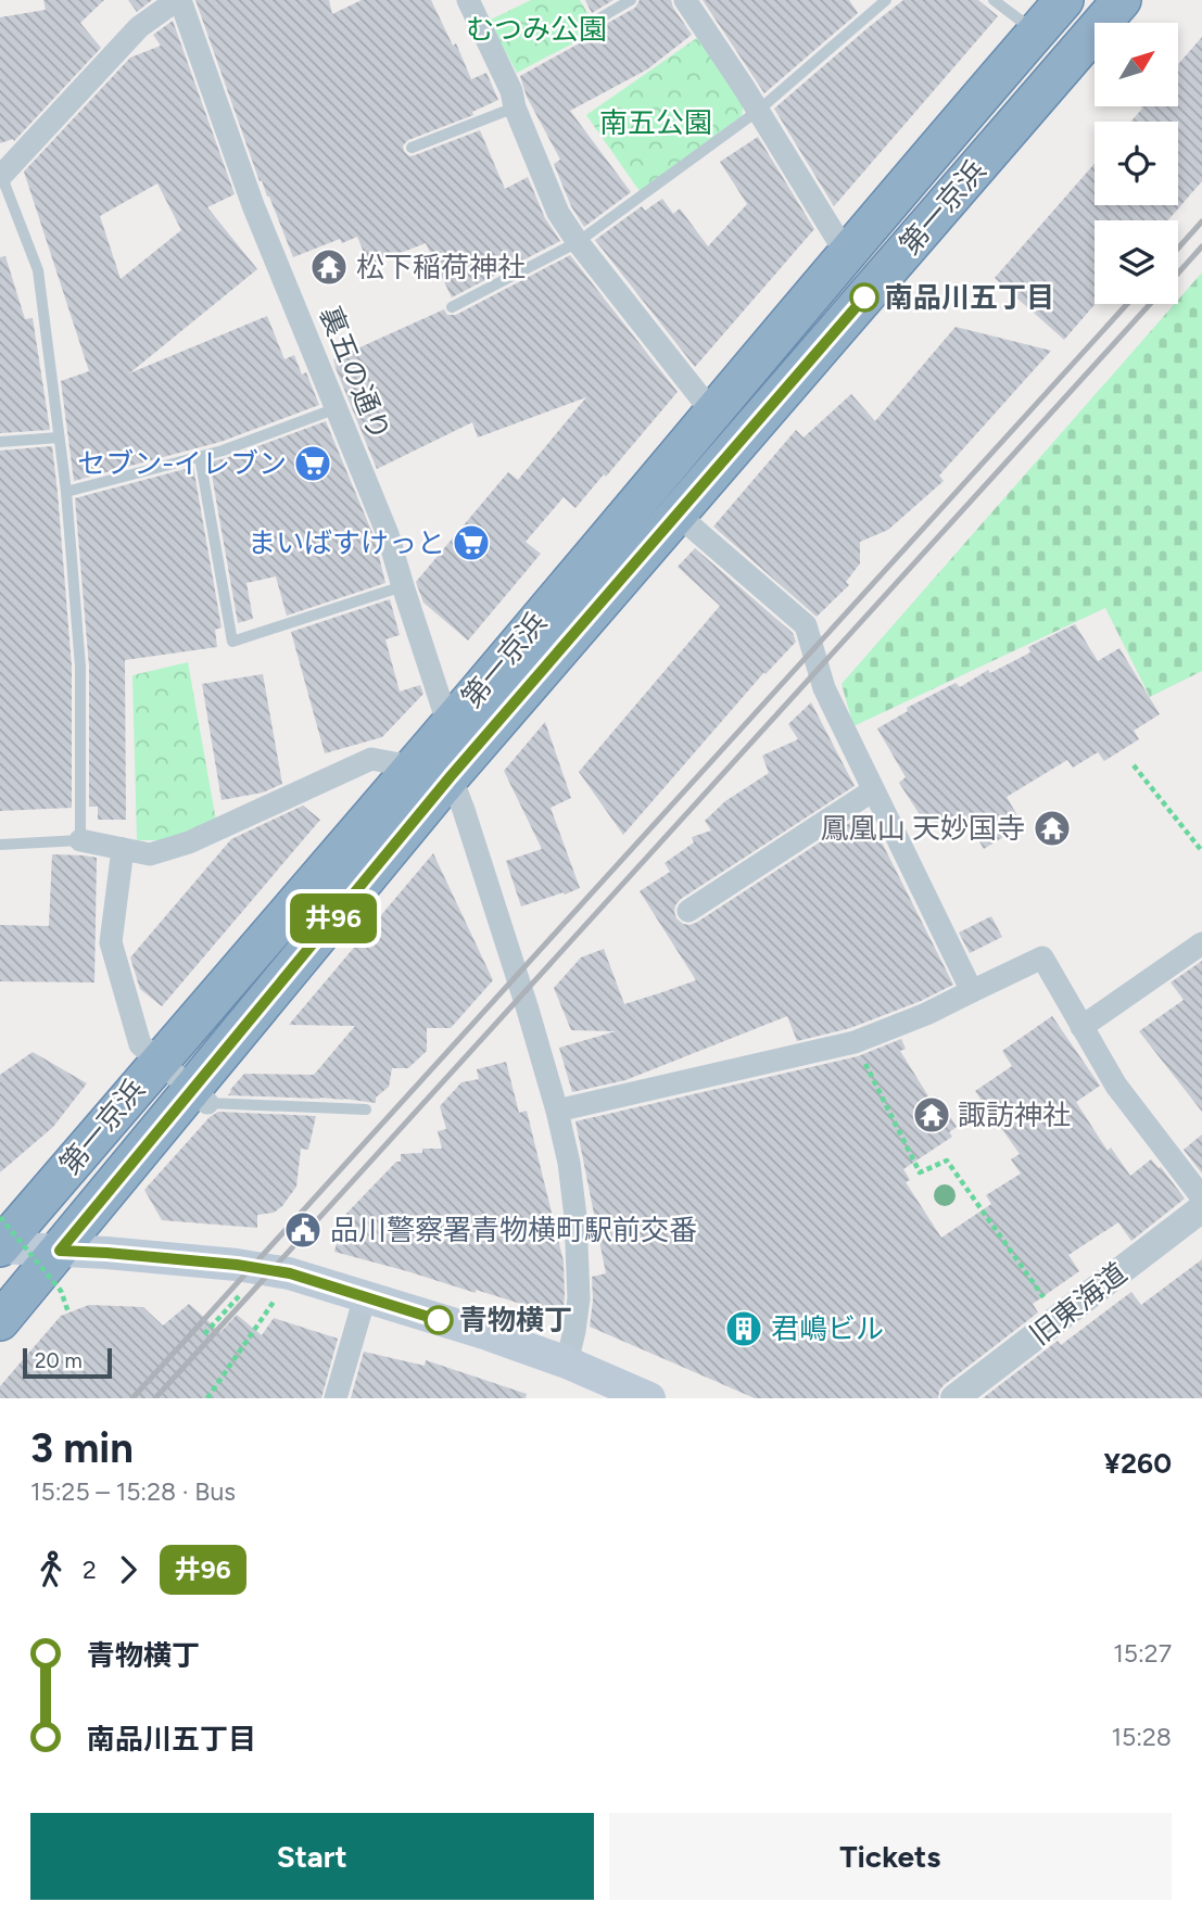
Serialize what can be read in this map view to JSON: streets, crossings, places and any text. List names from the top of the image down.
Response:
{
  "streets": {
    "highway": ["第一京浜"],
    "street": ["裏五の通り", "旧東海道"]
  },
  "crossings": [
    ["第一京浜", "裏五の通り"]
  ],
  "parks": ["むつみ公園", "南五公園"],
  "places": {
    "temple": ["松下稲荷神社", "鳳凰山 天妙国寺", "諏訪神社"],
    "other": ["南品川五丁目", "青物横丁"],
    "supermarket": ["セブン-イレブン", "まいばすけっと"],
    "public building": ["品川警察署青物横町駅前交番"],
    "building": ["君嶋ビル"]
  },
  "lines": ["bus line 井96"],
  "scale_bar": "20 m",
  "north": "top right",
  "page": {
    "on_map": "井96",
    "scale": "20 m",
    "heading": ["3 min", "15:25 – 15:28 · Bus", "¥260"],
    "legs": ["2", "井96"],
    "list": [
      {
        "name": "青物横丁",
        "value": "15:27"
      },
      {
        "name": "南品川五丁目",
        "value": "15:28"
      }
    ],
    "buttons": ["Start", "Tickets"]
  }
}
